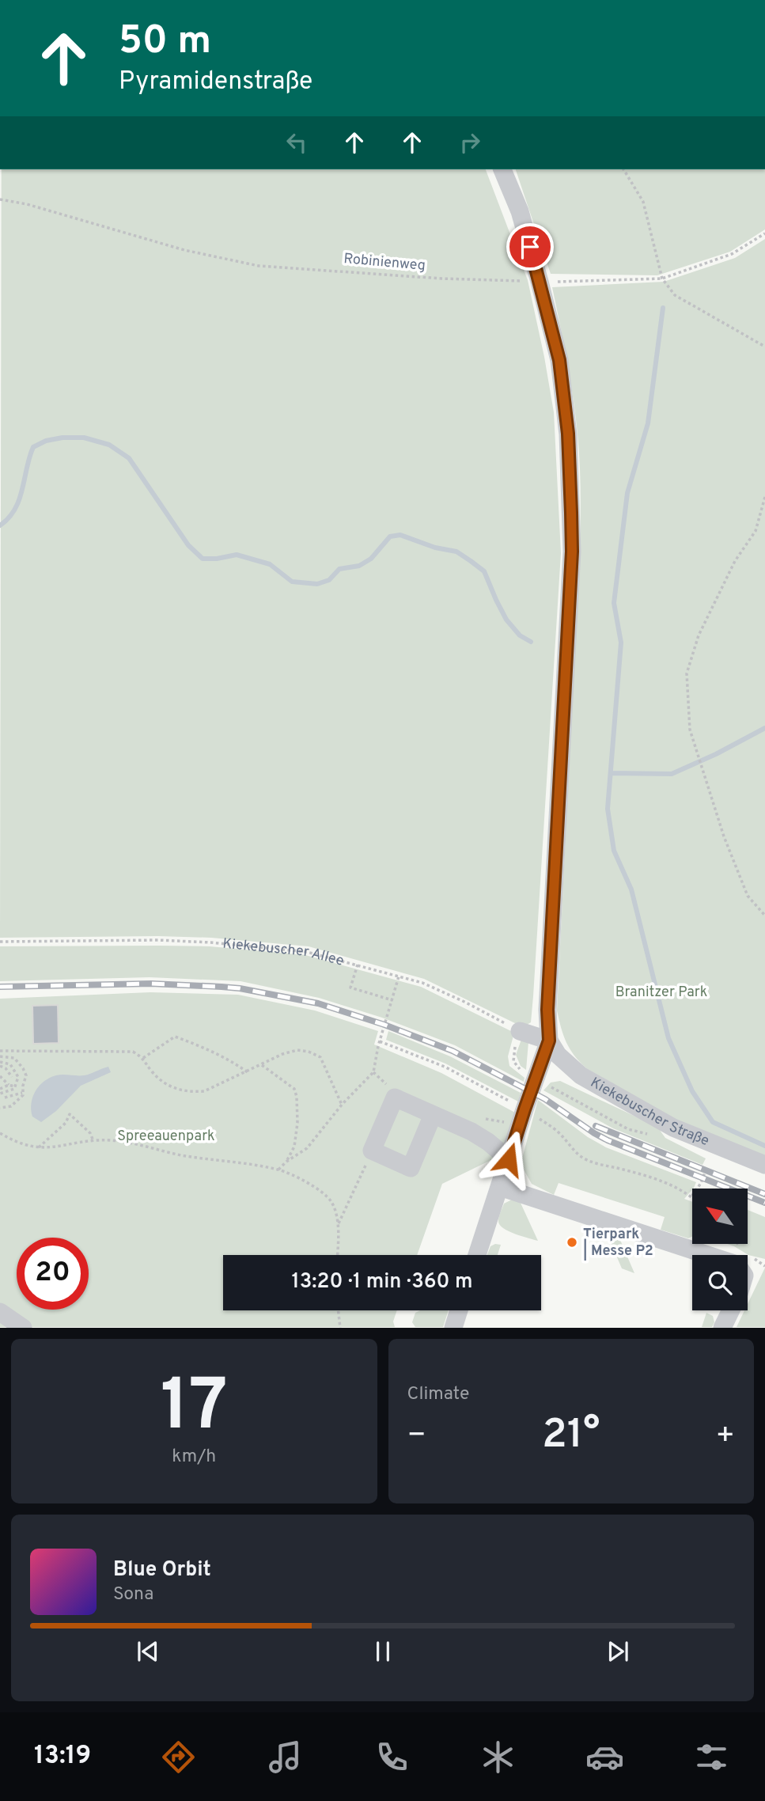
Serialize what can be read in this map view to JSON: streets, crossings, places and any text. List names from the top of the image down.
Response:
{
  "streets": {
    "street": ["Kiekebuscher Straße"],
    "path": ["Robinienweg", "Kiekebuscher Allee"]
  },
  "parks": ["Branitzer Park", "Spreeauenpark"],
  "places": ["Tierpark | Messe P2"],
  "north": "top left",
  "page": {
    "turn": ["50 m", "Pyramidenstraße"],
    "limit": "20",
    "trip": "13:20 · 1 min · 360 m",
    "tile": [
      ["17", "km/h"],
      "Climate"
    ],
    "heat": ["−", "21°", "+"],
    "song": ["Blue Orbit", "Sona"],
    "tabs": "13:19"
  }
}
